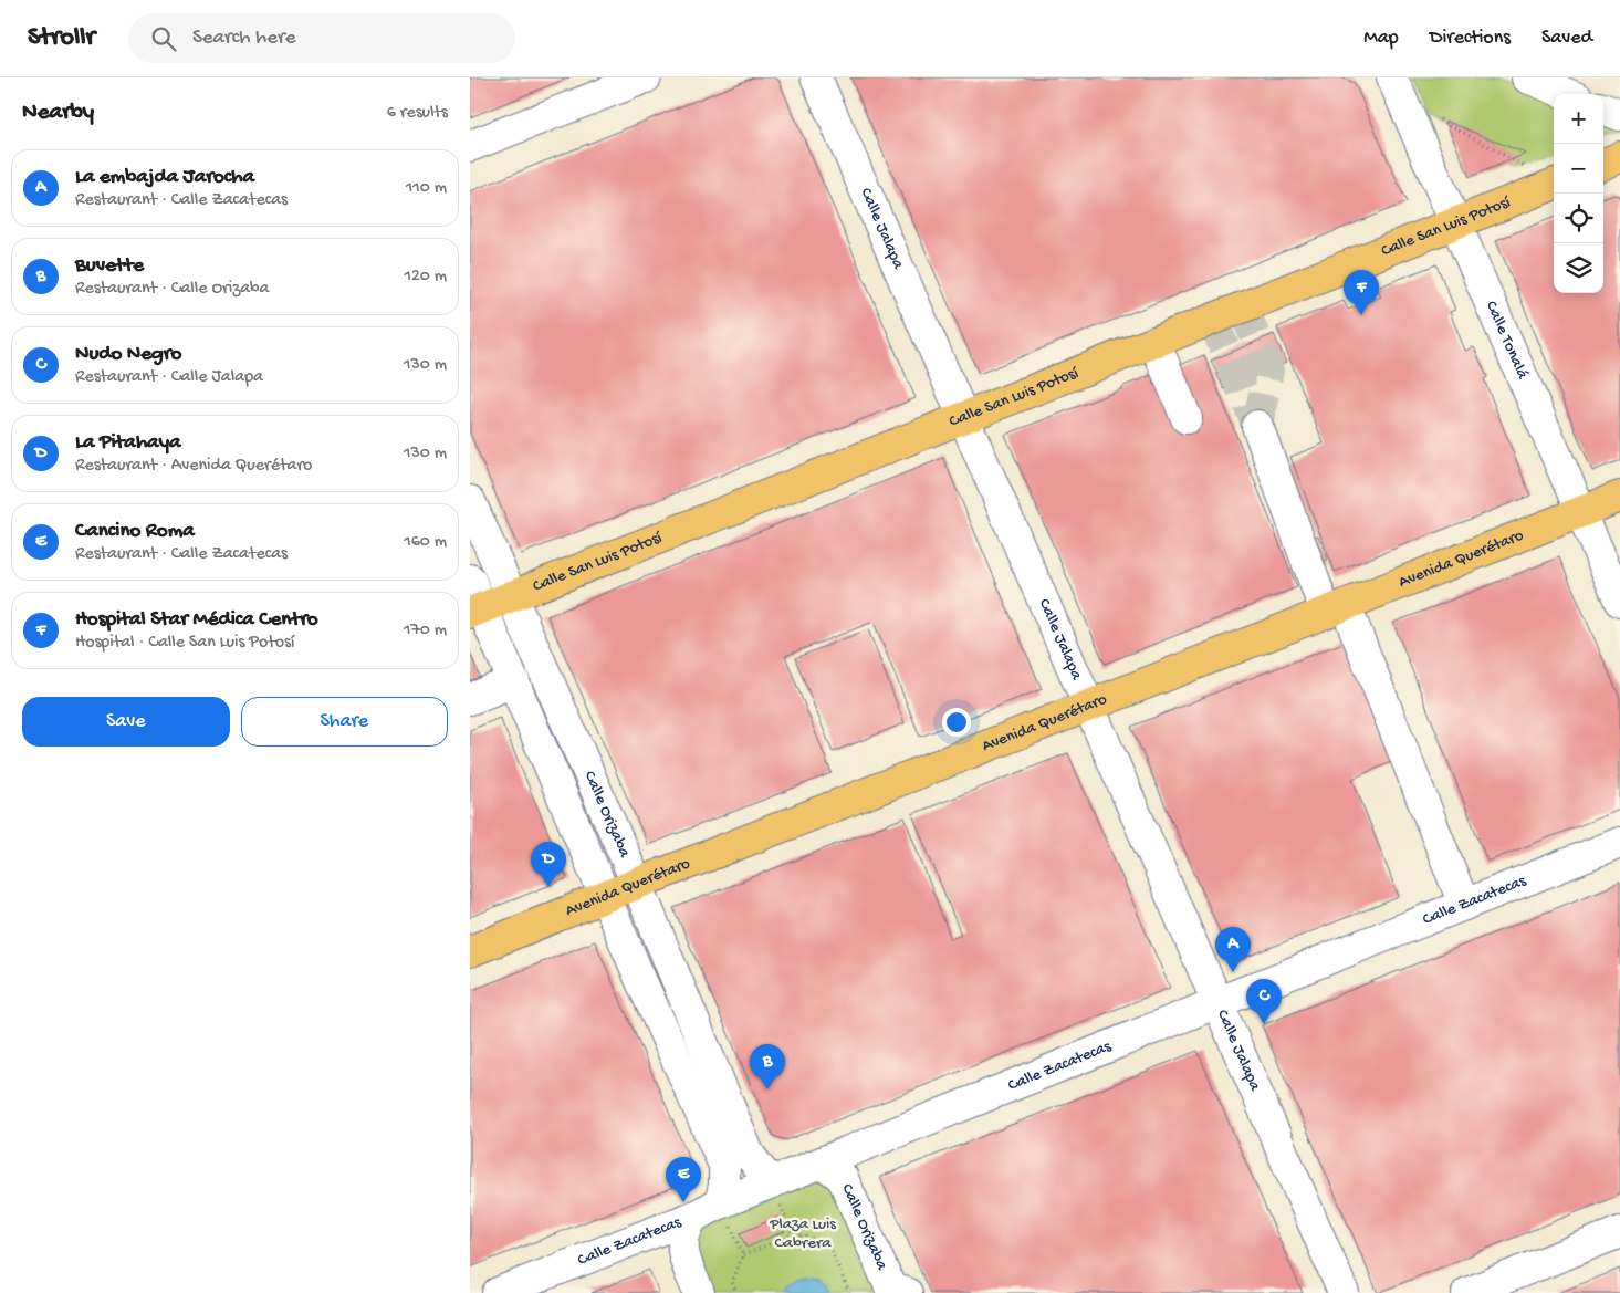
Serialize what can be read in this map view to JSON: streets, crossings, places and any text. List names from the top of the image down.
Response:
{
  "streets": {
    "main road": ["Calle San Luis Potosí", "Avenida Querétaro"],
    "street": [
      "Calle Jalapa",
      "Calle Tonalá",
      "Calle Orizaba",
      "Calle Zacatecas"
    ]
  },
  "crossings": [
    ["Calle San Luis Potosí", "Calle Jalapa"],
    ["Calle San Luis Potosí", "Calle Tonalá"],
    ["Calle San Luis Potosí", "Calle Orizaba"],
    ["Calle Jalapa", "Avenida Querétaro"],
    ["Calle Jalapa", "Calle Zacatecas"],
    ["Calle Tonalá", "Avenida Querétaro"],
    ["Avenida Querétaro", "Calle Orizaba"],
    ["Calle Orizaba", "Calle Zacatecas"]
  ],
  "parks": ["Plaza Luis Cabrera"],
  "page": {
    "header": "Strollr",
    "search": "Search here",
    "nav": ["Map", "Directions", "Saved"],
    "heading": ["Nearby", "6 results"],
    "map_buttons": ["+", "−"],
    "list": [
      {
        "mark": "A",
        "name": "La embajda Jarocha",
        "note": "Restaurant · Calle Zacatecas",
        "value": "110 m"
      },
      {
        "mark": "B",
        "name": "Buvette",
        "note": "Restaurant · Calle Orizaba",
        "value": "120 m"
      },
      {
        "mark": "C",
        "name": "Nudo Negro",
        "note": "Restaurant · Calle Jalapa",
        "value": "130 m"
      },
      {
        "mark": "D",
        "name": "La Pitahaya",
        "note": "Restaurant · Avenida Querétaro",
        "value": "130 m"
      },
      {
        "mark": "E",
        "name": "Cancino Roma",
        "note": "Restaurant · Calle Zacatecas",
        "value": "160 m"
      },
      {
        "mark": "F",
        "name": "Hospital Star Médica Centro",
        "note": "Hospital · Calle San Luis Potosí",
        "value": "170 m"
      }
    ],
    "pins": [
      "F",
      "D",
      "A",
      "C",
      "B",
      "E"
    ],
    "buttons": ["Save", "Share"]
  }
}
